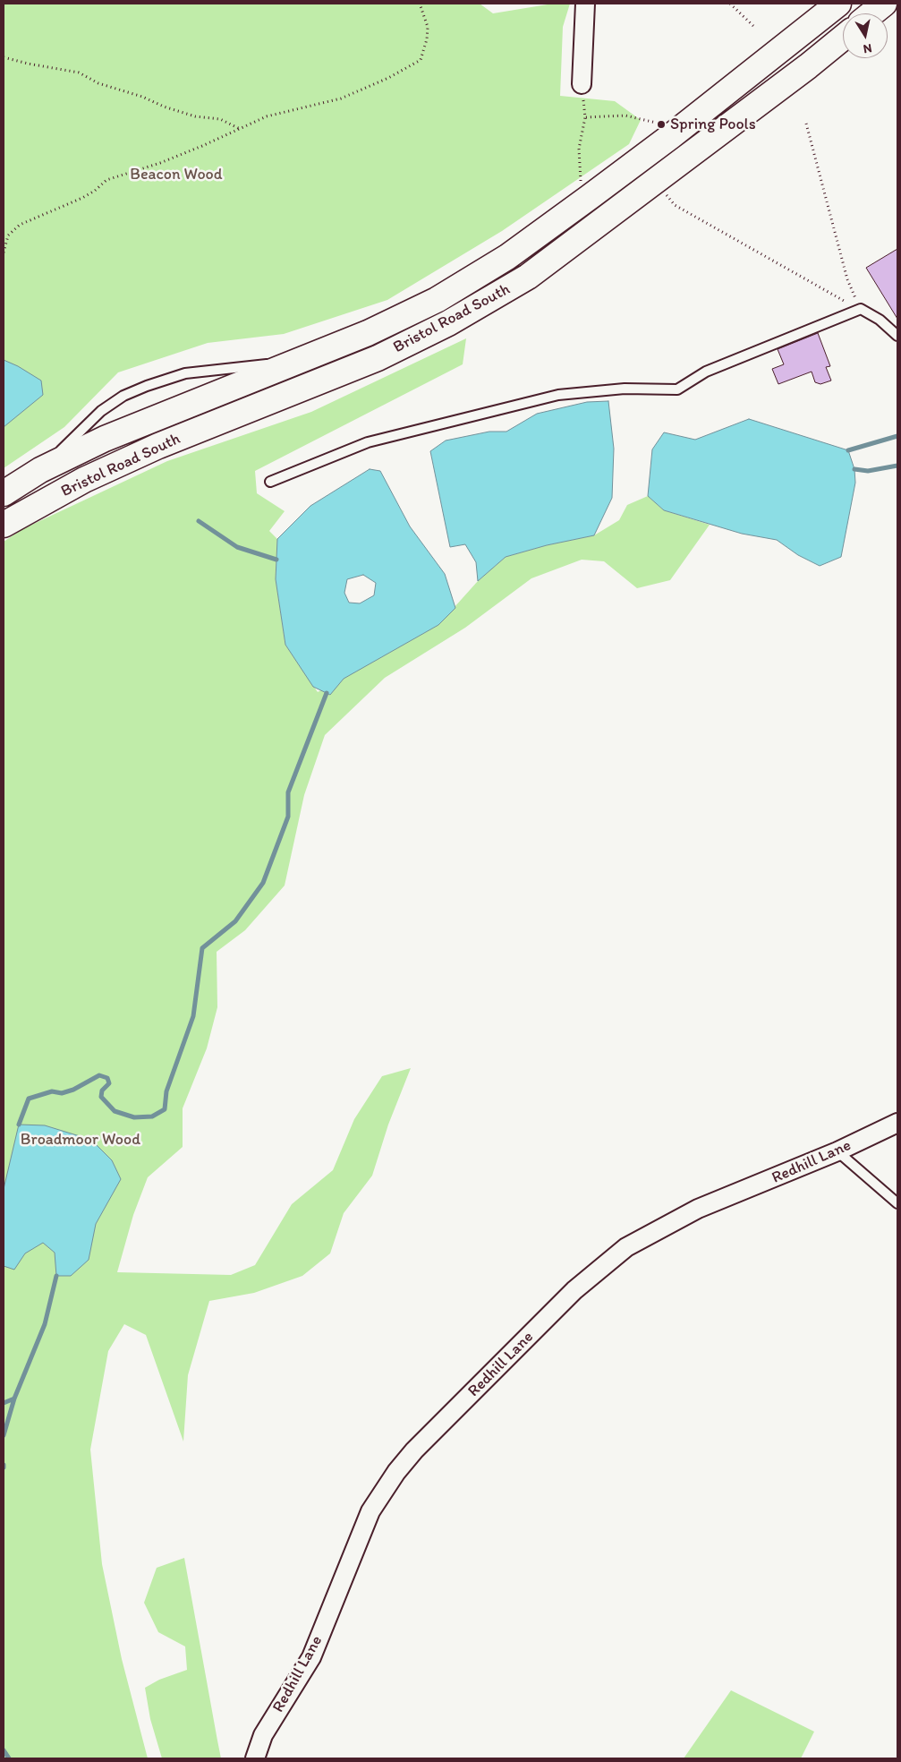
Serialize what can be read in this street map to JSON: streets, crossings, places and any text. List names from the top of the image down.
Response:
{
  "streets": {
    "highway": ["Bristol Road South"],
    "street": ["Redhill Lane"]
  },
  "parks": ["Beacon Wood", "Broadmoor Wood"],
  "places": ["Spring Pools"],
  "north": "bottom"
}
